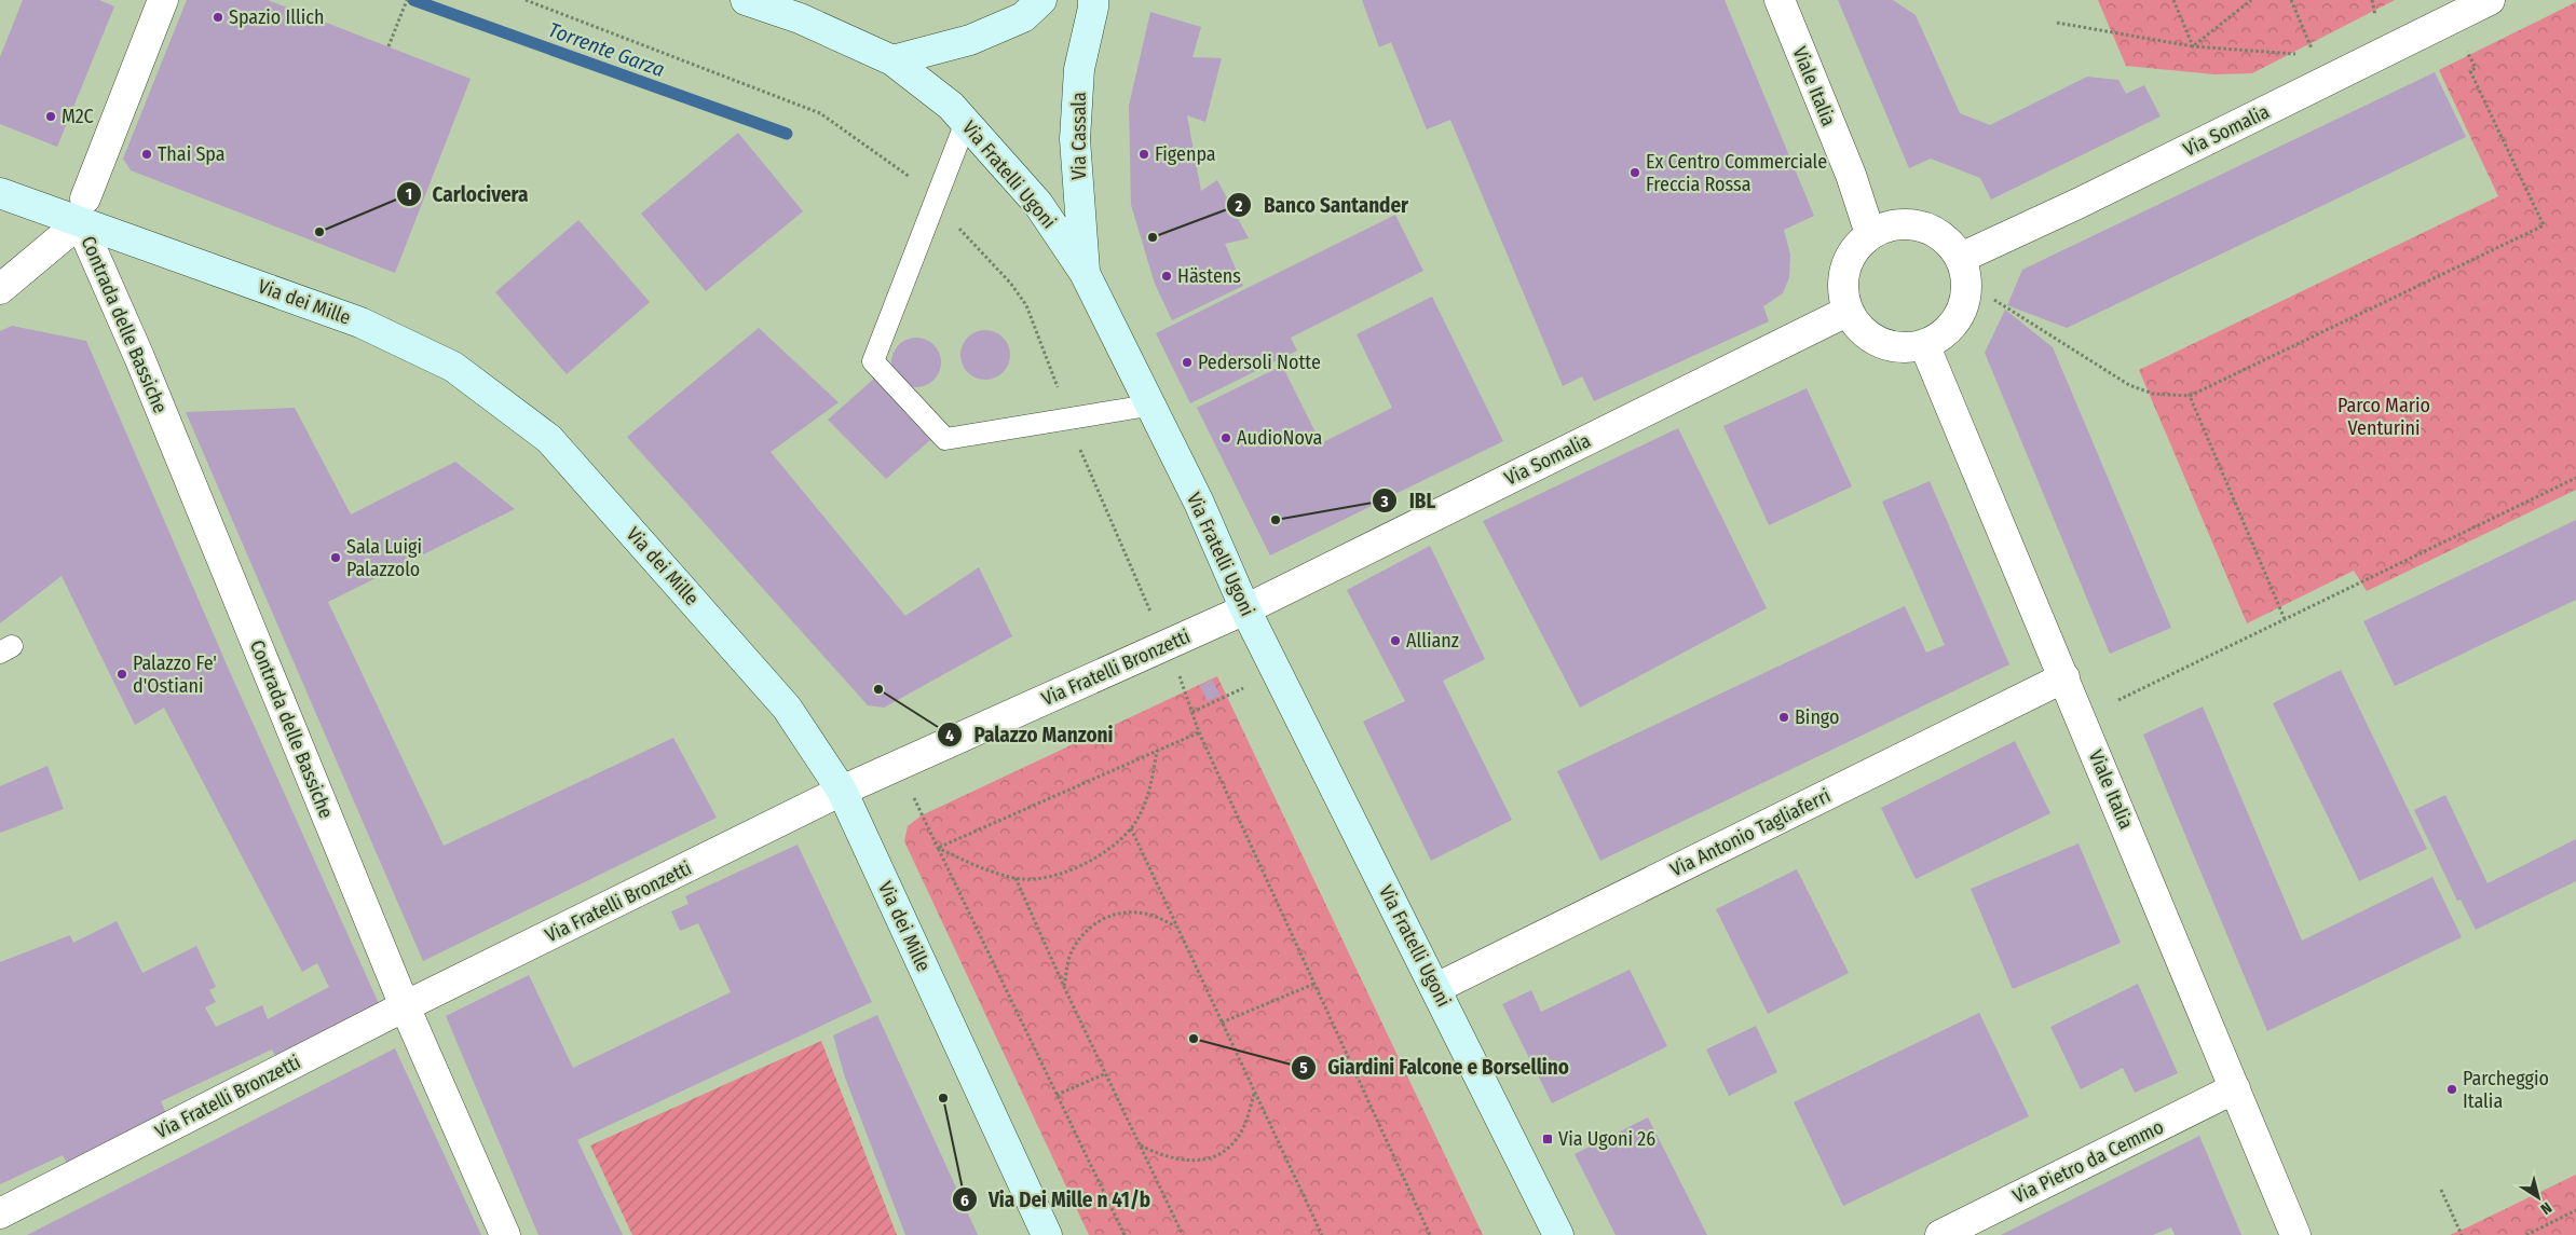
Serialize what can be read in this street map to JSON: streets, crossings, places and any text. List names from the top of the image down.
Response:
{
  "streets": {
    "main road": ["Via Cassala", "Via Fratelli Ugoni", "Via dei Mille"],
    "street": [
      "Viale Italia",
      "Via Somalia",
      "Contrada delle Bassiche",
      "Via Fratelli Bronzetti",
      "Via Antonio Tagliaferri",
      "Via Pietro da Cemmo"
    ]
  },
  "crossings": [
    ["Viale Italia", "Via Somalia"],
    ["Viale Italia", "Via Antonio Tagliaferri"],
    ["Viale Italia", "Via Pietro da Cemmo"],
    ["Via Somalia", "Via Fratelli Ugoni"],
    ["Via Somalia", "Via Fratelli Bronzetti"],
    ["Via Cassala", "Via Fratelli Ugoni"],
    ["Via Fratelli Ugoni", "Via Fratelli Bronzetti"],
    ["Via Fratelli Ugoni", "Via Antonio Tagliaferri"],
    ["Via dei Mille", "Contrada delle Bassiche"],
    ["Via dei Mille", "Via Fratelli Bronzetti"],
    ["Contrada delle Bassiche", "Via Fratelli Bronzetti"]
  ],
  "water": ["Torrente Garza"],
  "parks": ["Parco Mario Venturini"],
  "places": {
    "other": [
      "Spazio Illich",
      "M2C",
      "Thai Spa",
      "Figenpa",
      "Ex Centro Commerciale Freccia Rossa",
      "Carlocivera",
      "Banco Santander",
      "Hästens",
      "Pedersoli Notte",
      "AudioNova",
      "IBL",
      "Sala Luigi Palazzolo",
      "Allianz",
      "Palazzo Fe' d'Ostiani",
      "Palazzo Manzoni",
      "Bingo",
      "Giardini Falcone e Borsellino",
      "Parcheggio Italia",
      "Via Dei Mille n 41/b"
    ],
    "transit": ["Via Ugoni 26"]
  },
  "north": "bottom right"
}
